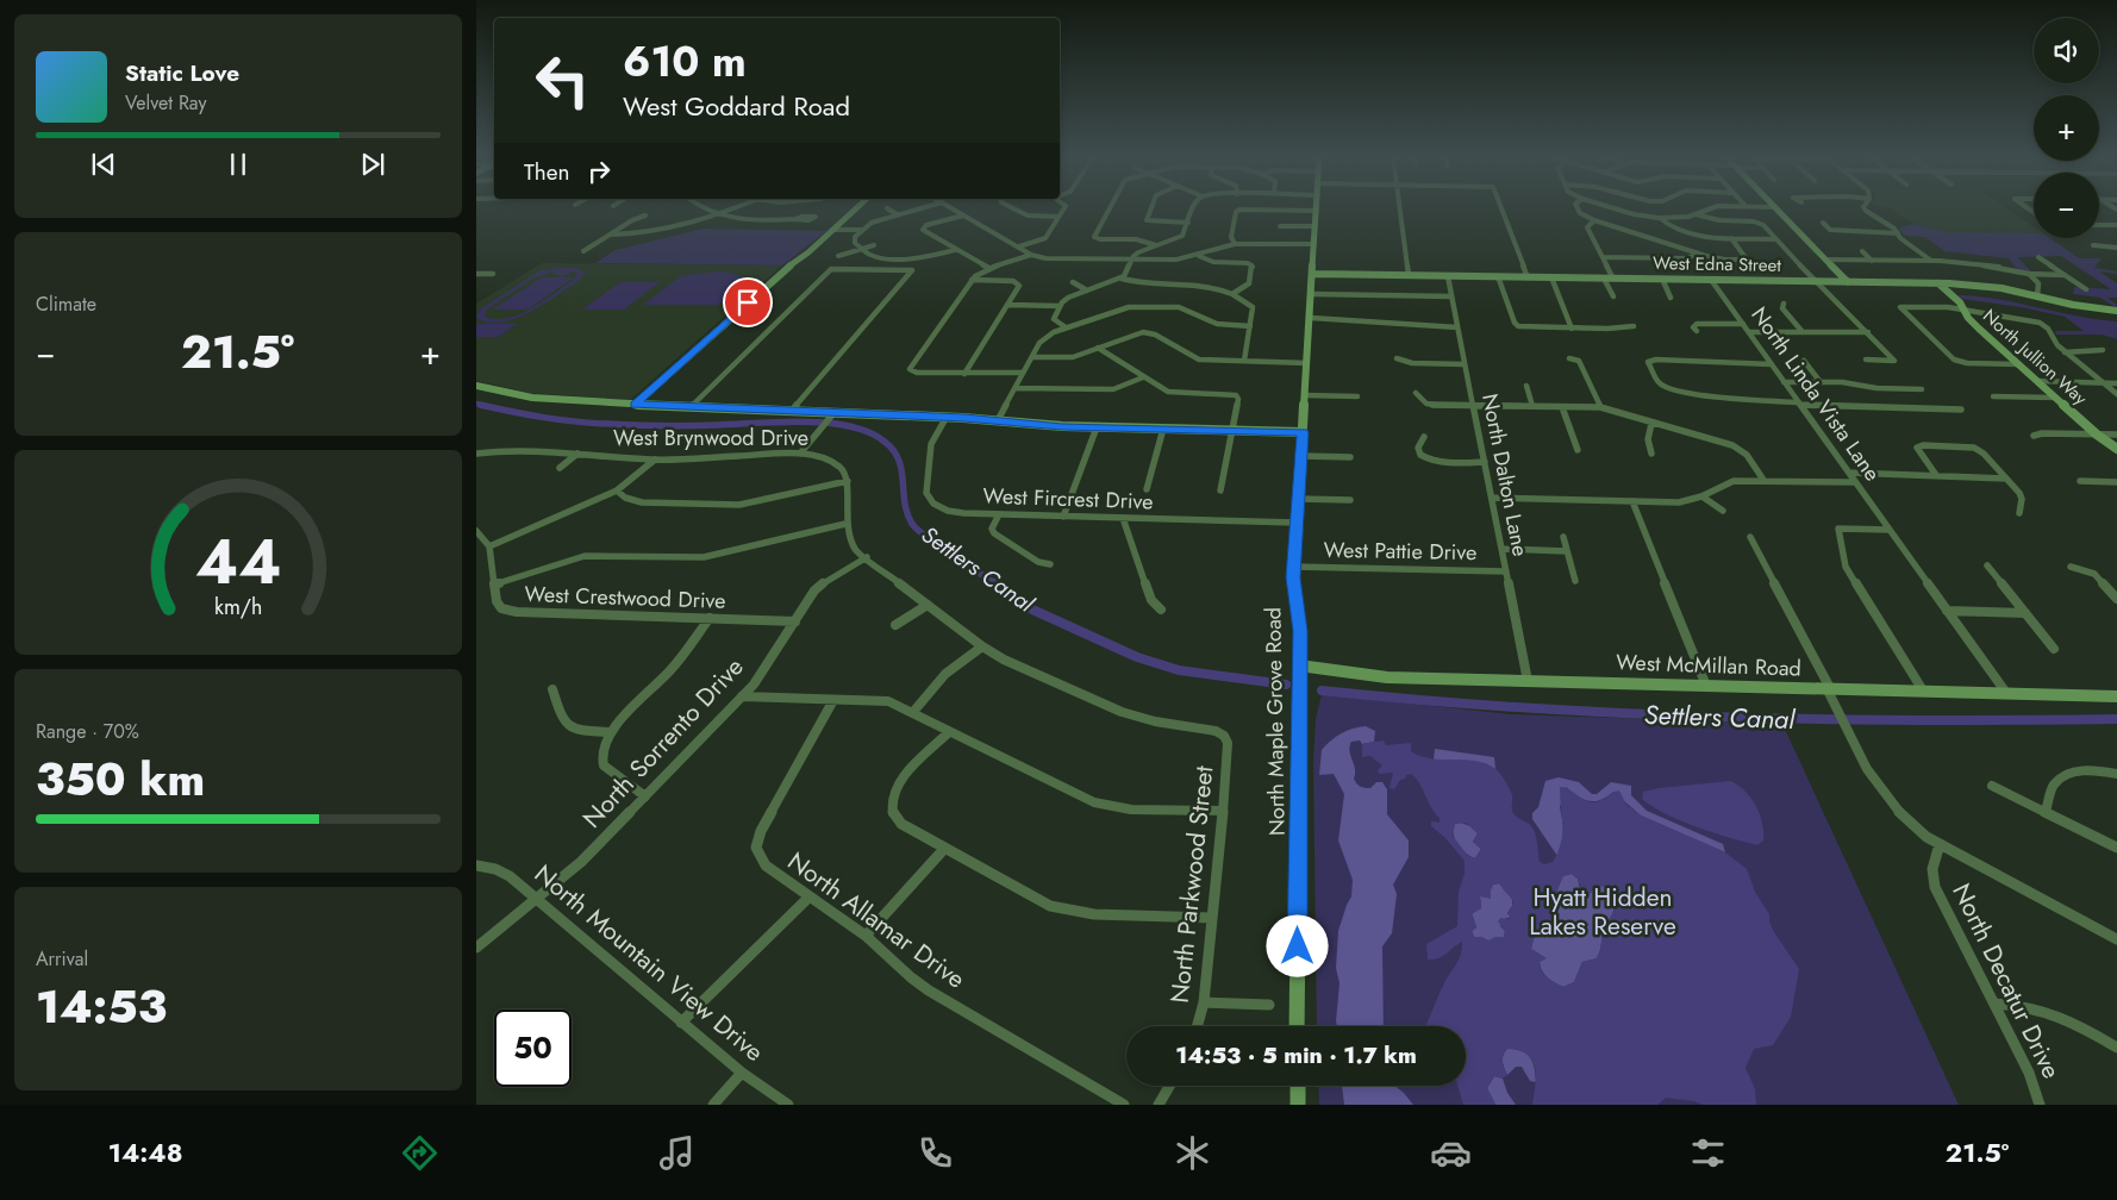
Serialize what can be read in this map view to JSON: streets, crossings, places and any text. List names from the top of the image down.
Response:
{
  "streets": {
    "main road": ["West Edna Street", "North Maple Grove Road"],
    "street": [
      "North Jullion Way",
      "North Linda Vista Lane",
      "West Brynwood Drive",
      "North Dalton Lane",
      "West Fircrest Drive",
      "West Pattie Drive",
      "West Crestwood Drive",
      "West McMillan Road",
      "North Sorrento Drive",
      "North Parkwood Street",
      "North Allamar Drive",
      "North Mountain View Drive",
      "North Decatur Drive"
    ]
  },
  "crossings": [
    ["West Edna Street", "North Jullion Way"],
    ["West Edna Street", "North Linda Vista Lane"],
    ["West Edna Street", "North Dalton Lane"],
    ["West Edna Street", "North Maple Grove Road"],
    ["North Linda Vista Lane", "West McMillan Road"],
    ["North Dalton Lane", "West Pattie Drive"],
    ["North Dalton Lane", "West McMillan Road"],
    ["West Fircrest Drive", "North Maple Grove Road"],
    ["West Pattie Drive", "North Maple Grove Road"],
    ["West Crestwood Drive", "North Sorrento Drive"],
    ["West McMillan Road", "North Maple Grove Road"],
    ["North Sorrento Drive", "North Mountain View Drive"]
  ],
  "water": ["Settlers Canal"],
  "parks": ["Hyatt Hidden Lakes Reserve"],
  "page": {
    "map_buttons": ["+", "−"],
    "turn": ["610 m", "West Goddard Road"],
    "song": ["Static Love", "Velvet Ray"],
    "then": "Then",
    "tile": [
      "Climate",
      ["Range · 70%", "350 km"],
      ["Arrival", "14:53"]
    ],
    "heat": ["−", "21.5°", "+"],
    "limit": "50",
    "trip": "14:53 · 5 min · 1.7 km",
    "tabs": ["14:48", "21.5°"],
    "gauge": ["44", "km/h"]
  }
}
